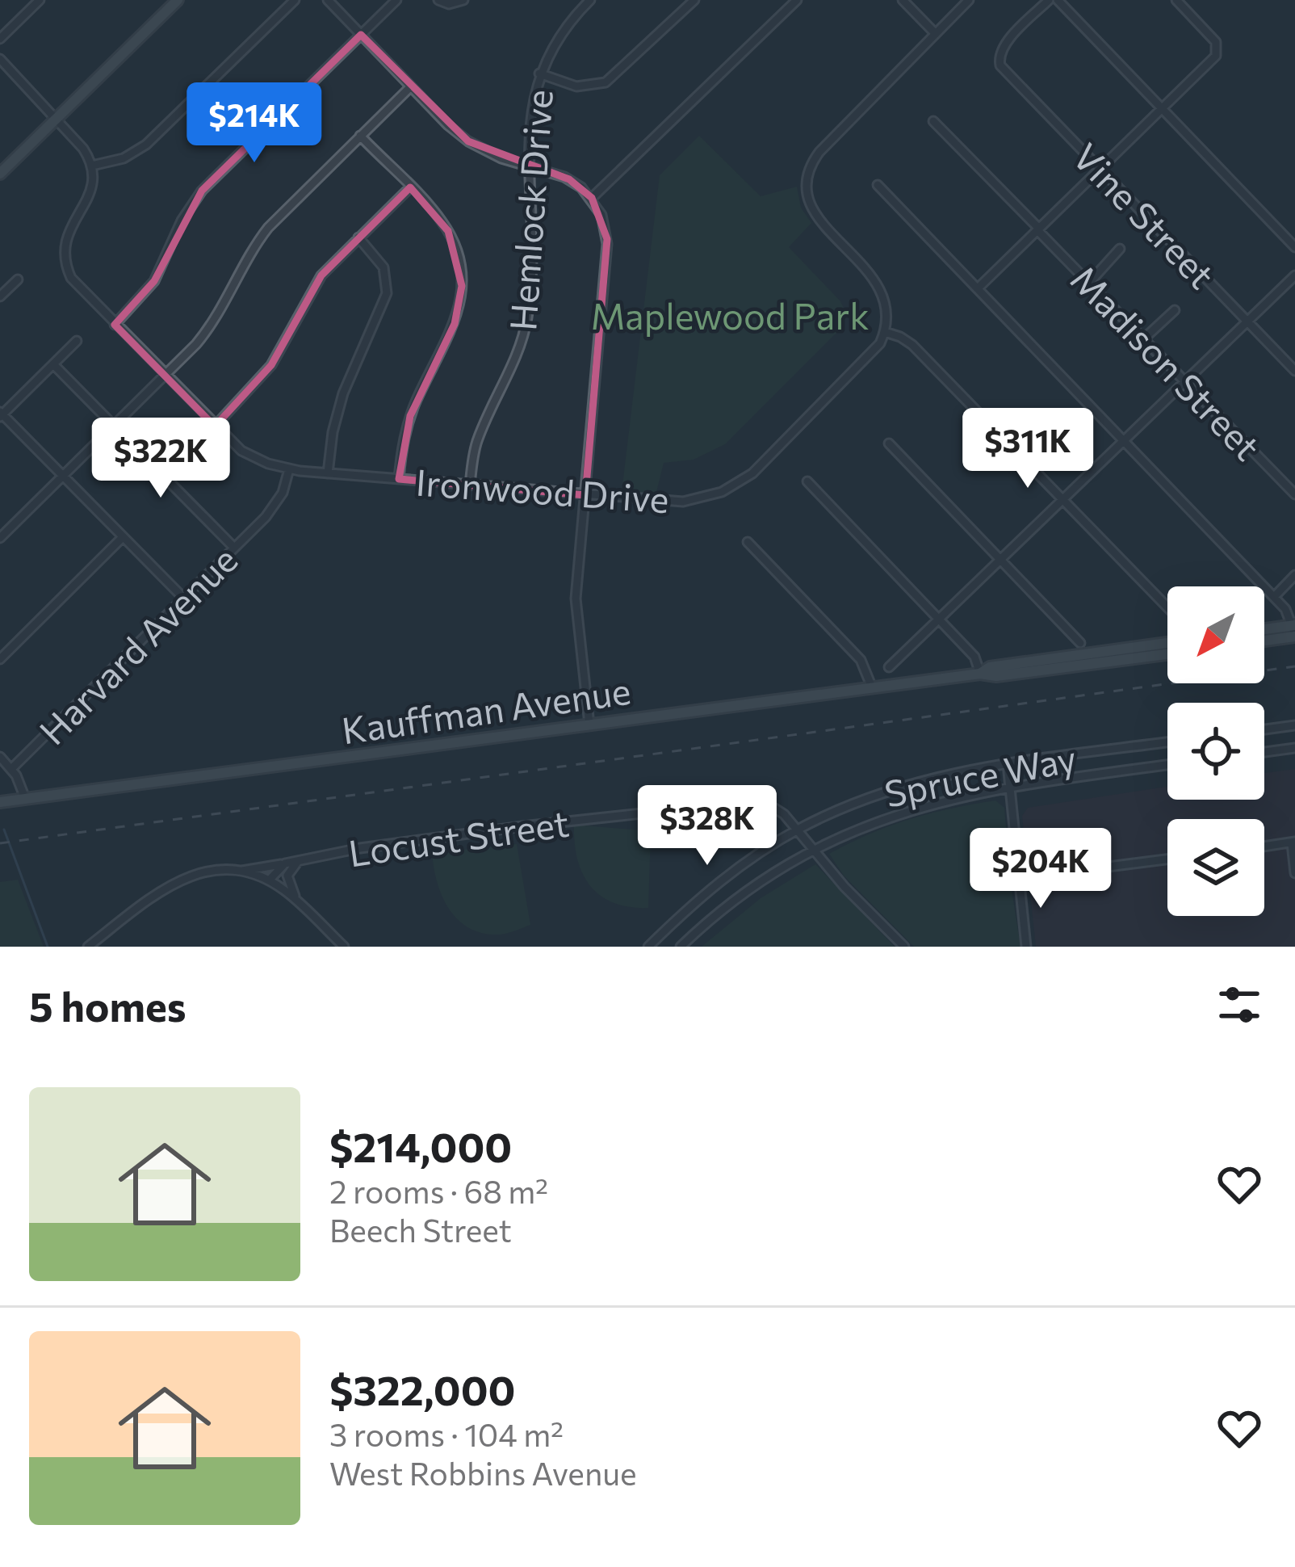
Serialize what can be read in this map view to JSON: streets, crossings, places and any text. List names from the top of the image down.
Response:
{
  "streets": {
    "main road": ["Kauffman Avenue"],
    "street": [
      "Hemlock Drive",
      "Vine Street",
      "Madison Street",
      "Ironwood Drive",
      "Harvard Avenue",
      "Spruce Way",
      "Locust Street"
    ]
  },
  "crossings": [
    ["Hemlock Drive", "Ironwood Drive"],
    ["Ironwood Drive", "Harvard Avenue"],
    ["Spruce Way", "Locust Street"]
  ],
  "parks": ["Maplewood Park"],
  "north": "bottom left",
  "page": {
    "price": [
      "$214K",
      "$311K",
      "$322K",
      "$328K",
      "$204K"
    ],
    "heading": "5 homes",
    "list": [
      {
        "name": "$214,000",
        "note": "2 rooms · 68 m² · Beech Street"
      },
      {
        "name": "$322,000",
        "note": "3 rooms · 104 m² · West Robbins Avenue"
      }
    ]
  }
}
